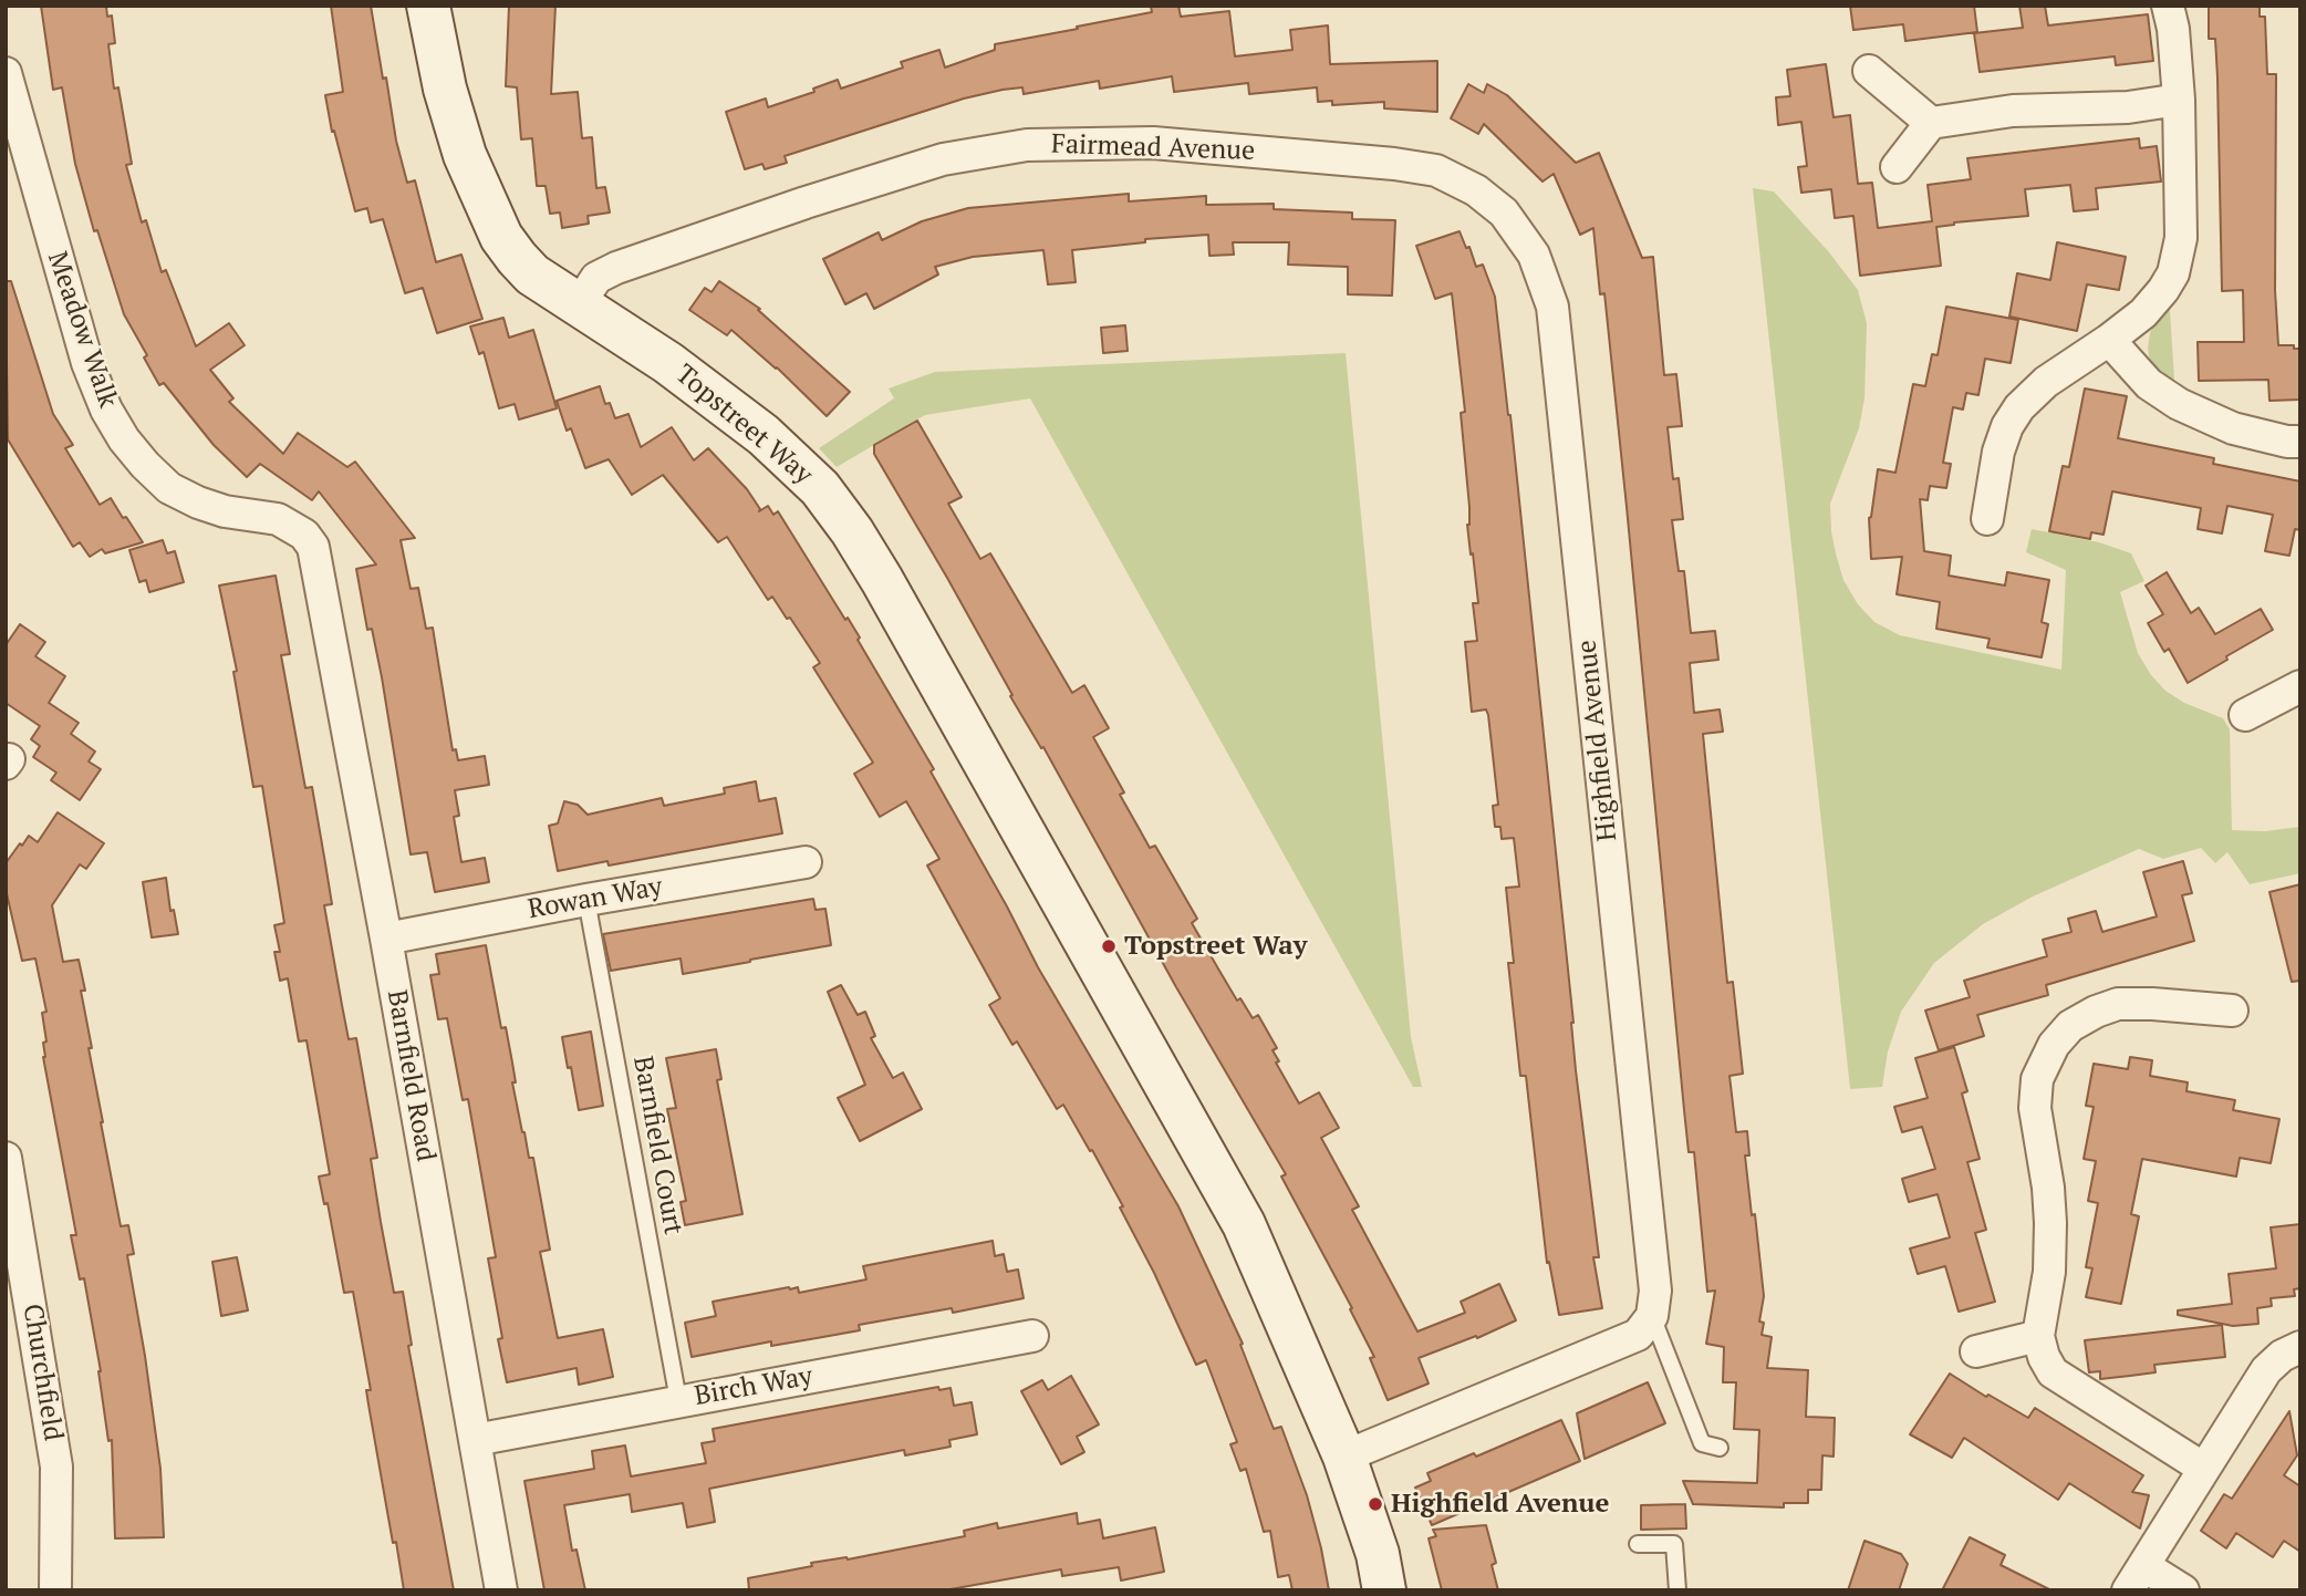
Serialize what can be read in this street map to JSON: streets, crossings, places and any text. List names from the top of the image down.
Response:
{
  "streets": {
    "street": [
      "Fairmead Avenue",
      "Meadow Walk",
      "Topstreet Way",
      "Highfield Avenue",
      "Rowan Way",
      "Barnfield Road",
      "Churchfield",
      "Birch Way"
    ],
    "lane": ["Barnfield Court"]
  },
  "crossings": [
    ["Fairmead Avenue", "Topstreet Way"],
    ["Fairmead Avenue", "Highfield Avenue"],
    ["Meadow Walk", "Barnfield Road"],
    ["Rowan Way", "Barnfield Road"],
    ["Rowan Way", "Barnfield Court"],
    ["Barnfield Road", "Birch Way"],
    ["Barnfield Court", "Birch Way"]
  ],
  "places": ["Topstreet Way", "Highfield Avenue"]
}
